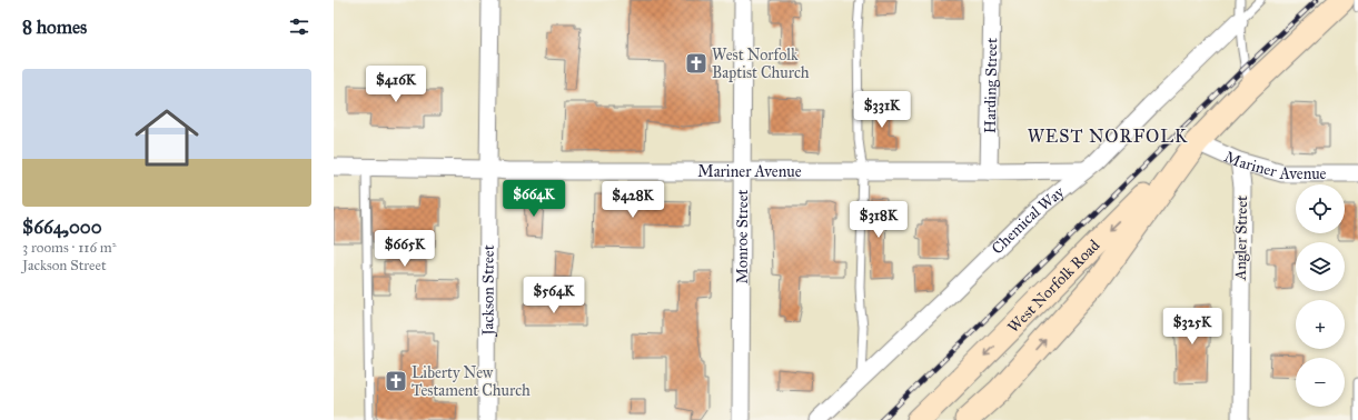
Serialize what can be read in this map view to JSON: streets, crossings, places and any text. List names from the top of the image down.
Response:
{
  "streets": {
    "street": [
      "Harding Street",
      "Mariner Avenue",
      "Chemical Way",
      "Monroe Street",
      "Angler Street",
      "West Norfolk Road",
      "Jackson Street"
    ]
  },
  "crossings": [
    ["Harding Street", "Mariner Avenue"],
    ["Mariner Avenue", "Chemical Way"],
    ["Mariner Avenue", "Monroe Street"],
    ["Mariner Avenue", "Angler Street"],
    ["Mariner Avenue", "West Norfolk Road"],
    ["Mariner Avenue", "Jackson Street"]
  ],
  "districts": ["WEST NORFOLK"],
  "places": {
    "church": ["West Norfolk Baptist Church", "Liberty New Testament Church"]
  },
  "page": {
    "heading": "8 homes",
    "list": [
      {
        "name": "$664,000",
        "note": "3 rooms · 116 m² · Jackson Street"
      }
    ],
    "price": [
      "$416K",
      "$331K",
      "$664K",
      "$428K",
      "$318K",
      "$665K",
      "$564K",
      "$325K"
    ],
    "map_buttons": ["+", "−"]
  }
}
